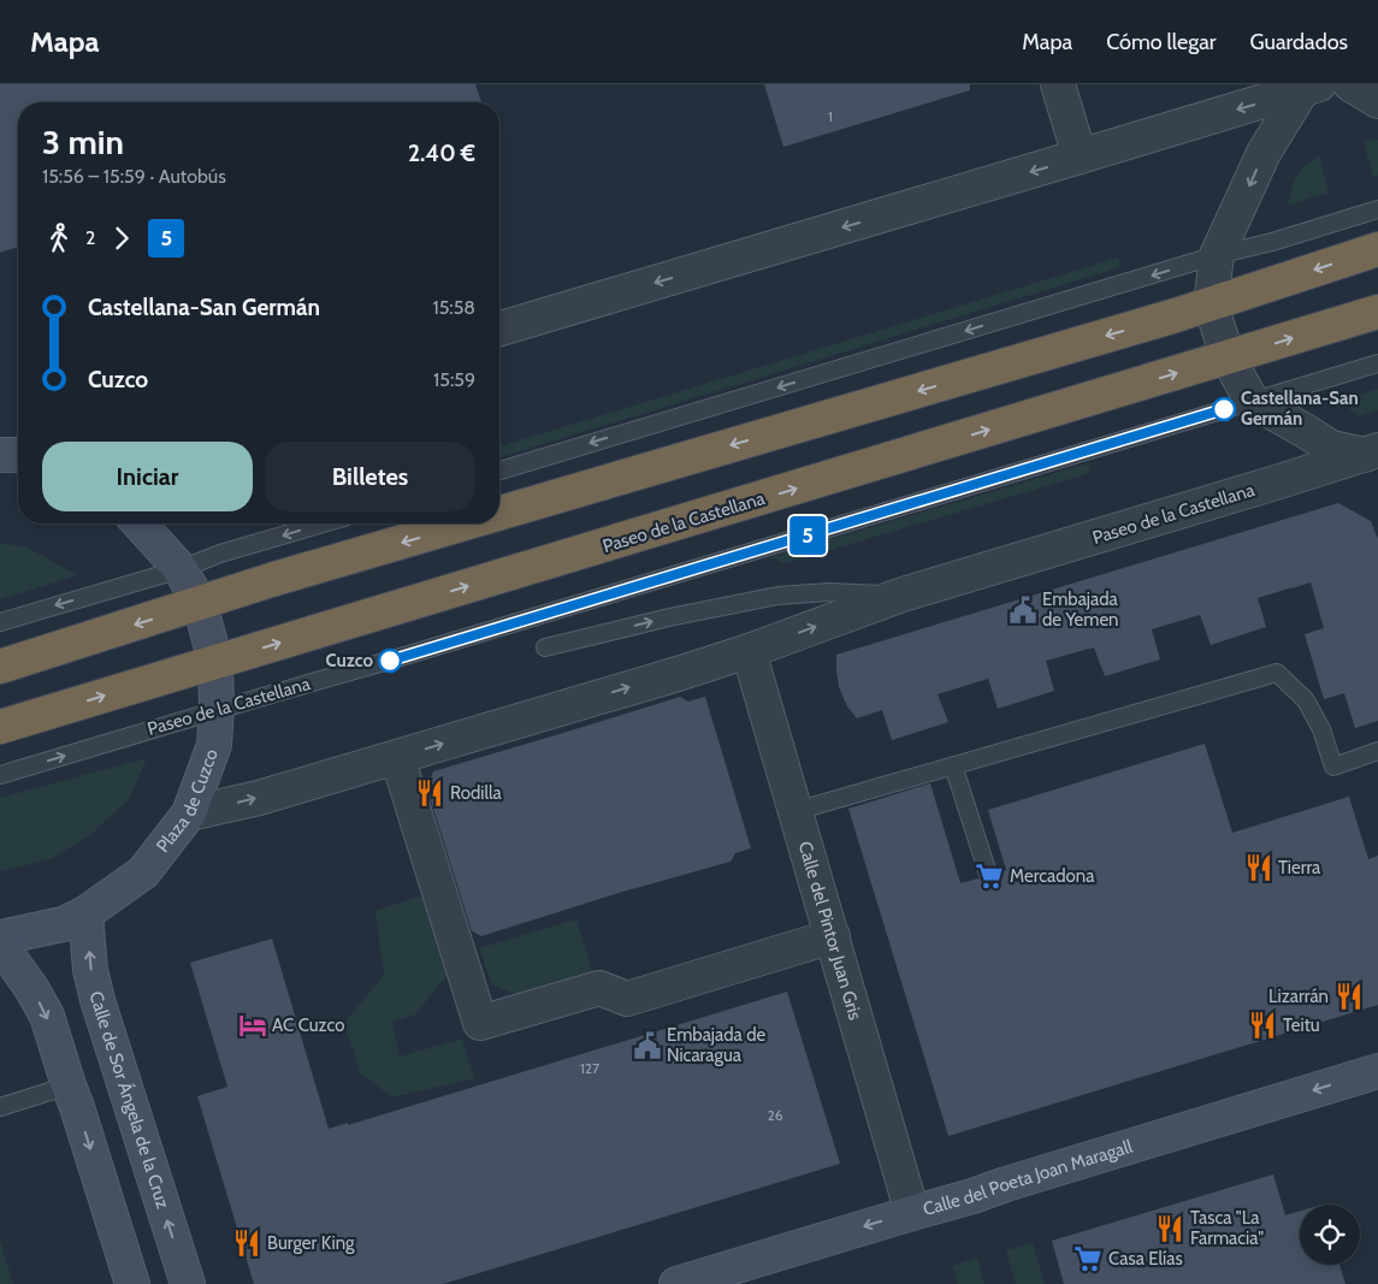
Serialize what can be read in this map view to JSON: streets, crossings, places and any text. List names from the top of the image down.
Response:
{
  "streets": {
    "highway": ["Paseo de la Castellana"],
    "main road": ["Plaza de Cuzco", "Calle de Sor Ángela de la Cruz", "Calle del Poeta Joan Maragall"],
    "street": ["Calle del Pintor Juan Gris"]
  },
  "crossings": [
    ["Paseo de la Castellana", "Plaza de Cuzco"],
    ["Paseo de la Castellana", "Calle del Pintor Juan Gris"],
    ["Plaza de Cuzco", "Calle de Sor Ángela de la Cruz"],
    ["Calle del Pintor Juan Gris", "Calle del Poeta Joan Maragall"]
  ],
  "one_way": ["Calle del Poeta Joan Maragall"],
  "places": {
    "other": ["Castellana-San Germán", "Cuzco"],
    "public building": ["Embajada de Yemen", "Embajada de Nicaragua"],
    "restaurant": [
      "Rodilla",
      "Tierra",
      "Lizarrán",
      "Teitu",
      "Tasca \"La Farmacia\"",
      "Burger King"
    ],
    "supermarket": ["Mercadona", "Casa Elías"],
    "hotel": ["AC Cuzco"]
  },
  "lines": ["bus line 5"],
  "house_numbers": ["1", "127", "26"],
  "page": {
    "header": "Mapa",
    "nav": ["Mapa", "Cómo llegar", "Guardados"],
    "on_map": "5",
    "heading": ["3 min", "15:56 – 15:59 · Autobús", "2.40 €"],
    "legs": ["2", "5"],
    "list": [
      {
        "name": "Castellana-San Germán",
        "value": "15:58"
      },
      {
        "name": "Cuzco",
        "value": "15:59"
      }
    ],
    "buttons": ["Iniciar", "Billetes"]
  }
}
